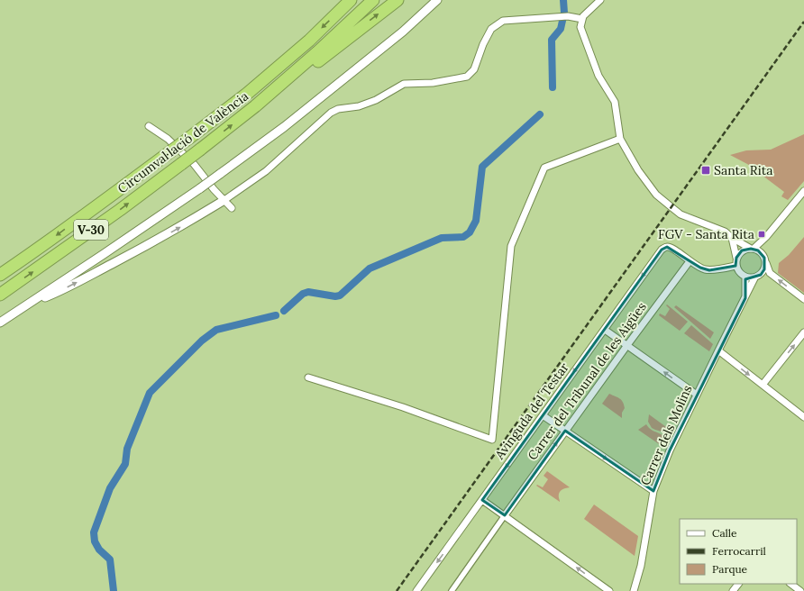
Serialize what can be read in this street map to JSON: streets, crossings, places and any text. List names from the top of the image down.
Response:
{
  "streets": {
    "highway": ["Circumval·lació de València", "V-30"],
    "street": ["Carrer del Tribunal de les Aigües", "Avinguda del Testar", "Carrer dels Molins"]
  },
  "crossings": [
    ["Carrer del Tribunal de les Aigües", "Avinguda del Testar"]
  ],
  "one_way": ["Avinguda del Testar"],
  "places": {
    "transit": ["Santa Rita", "FGV - Santa Rita"]
  },
  "legend": ["Calle", "Ferrocarril", "Parque"]
}
